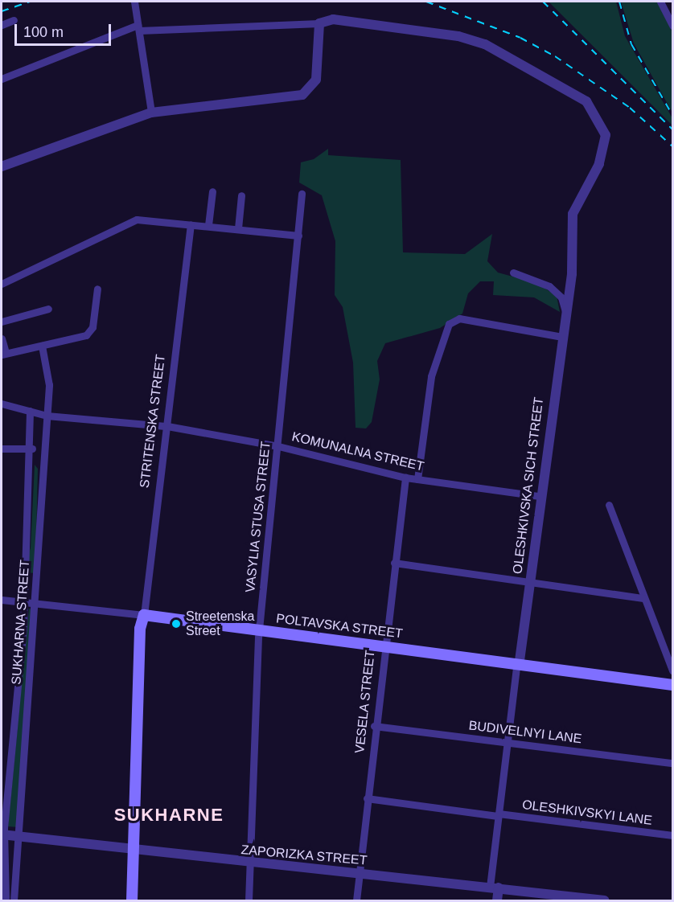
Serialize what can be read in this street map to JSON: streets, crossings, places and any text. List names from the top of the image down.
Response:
{
  "streets": {
    "main road": ["STRITENSKA STREET", "POLTAVSKA STREET"],
    "street": [
      "KOMUNALNA STREET",
      "OLESHKIVSKA SICH STREET",
      "VASYLIA STUSA STREET",
      "SUKHARNA STREET",
      "VESELA STREET",
      "BUDIVELNYI LANE",
      "OLESHKIVSKYI LANE",
      "ZAPORIZKA STREET"
    ]
  },
  "crossings": [
    ["STRITENSKA STREET", "KOMUNALNA STREET"],
    ["STRITENSKA STREET", "POLTAVSKA STREET"],
    ["STRITENSKA STREET", "ZAPORIZKA STREET"],
    ["KOMUNALNA STREET", "OLESHKIVSKA SICH STREET"],
    ["KOMUNALNA STREET", "VASYLIA STUSA STREET"],
    ["KOMUNALNA STREET", "SUKHARNA STREET"],
    ["KOMUNALNA STREET", "VESELA STREET"],
    ["OLESHKIVSKA SICH STREET", "POLTAVSKA STREET"],
    ["OLESHKIVSKA SICH STREET", "BUDIVELNYI LANE"],
    ["OLESHKIVSKA SICH STREET", "OLESHKIVSKYI LANE"],
    ["OLESHKIVSKA SICH STREET", "ZAPORIZKA STREET"],
    ["VASYLIA STUSA STREET", "POLTAVSKA STREET"],
    ["VASYLIA STUSA STREET", "ZAPORIZKA STREET"],
    ["SUKHARNA STREET", "POLTAVSKA STREET"],
    ["SUKHARNA STREET", "ZAPORIZKA STREET"],
    ["POLTAVSKA STREET", "VESELA STREET"],
    ["VESELA STREET", "BUDIVELNYI LANE"],
    ["VESELA STREET", "OLESHKIVSKYI LANE"],
    ["VESELA STREET", "ZAPORIZKA STREET"]
  ],
  "districts": ["SUKHARNE"],
  "places": ["Streetenska Street"],
  "scale_bar": "100 m"
}
